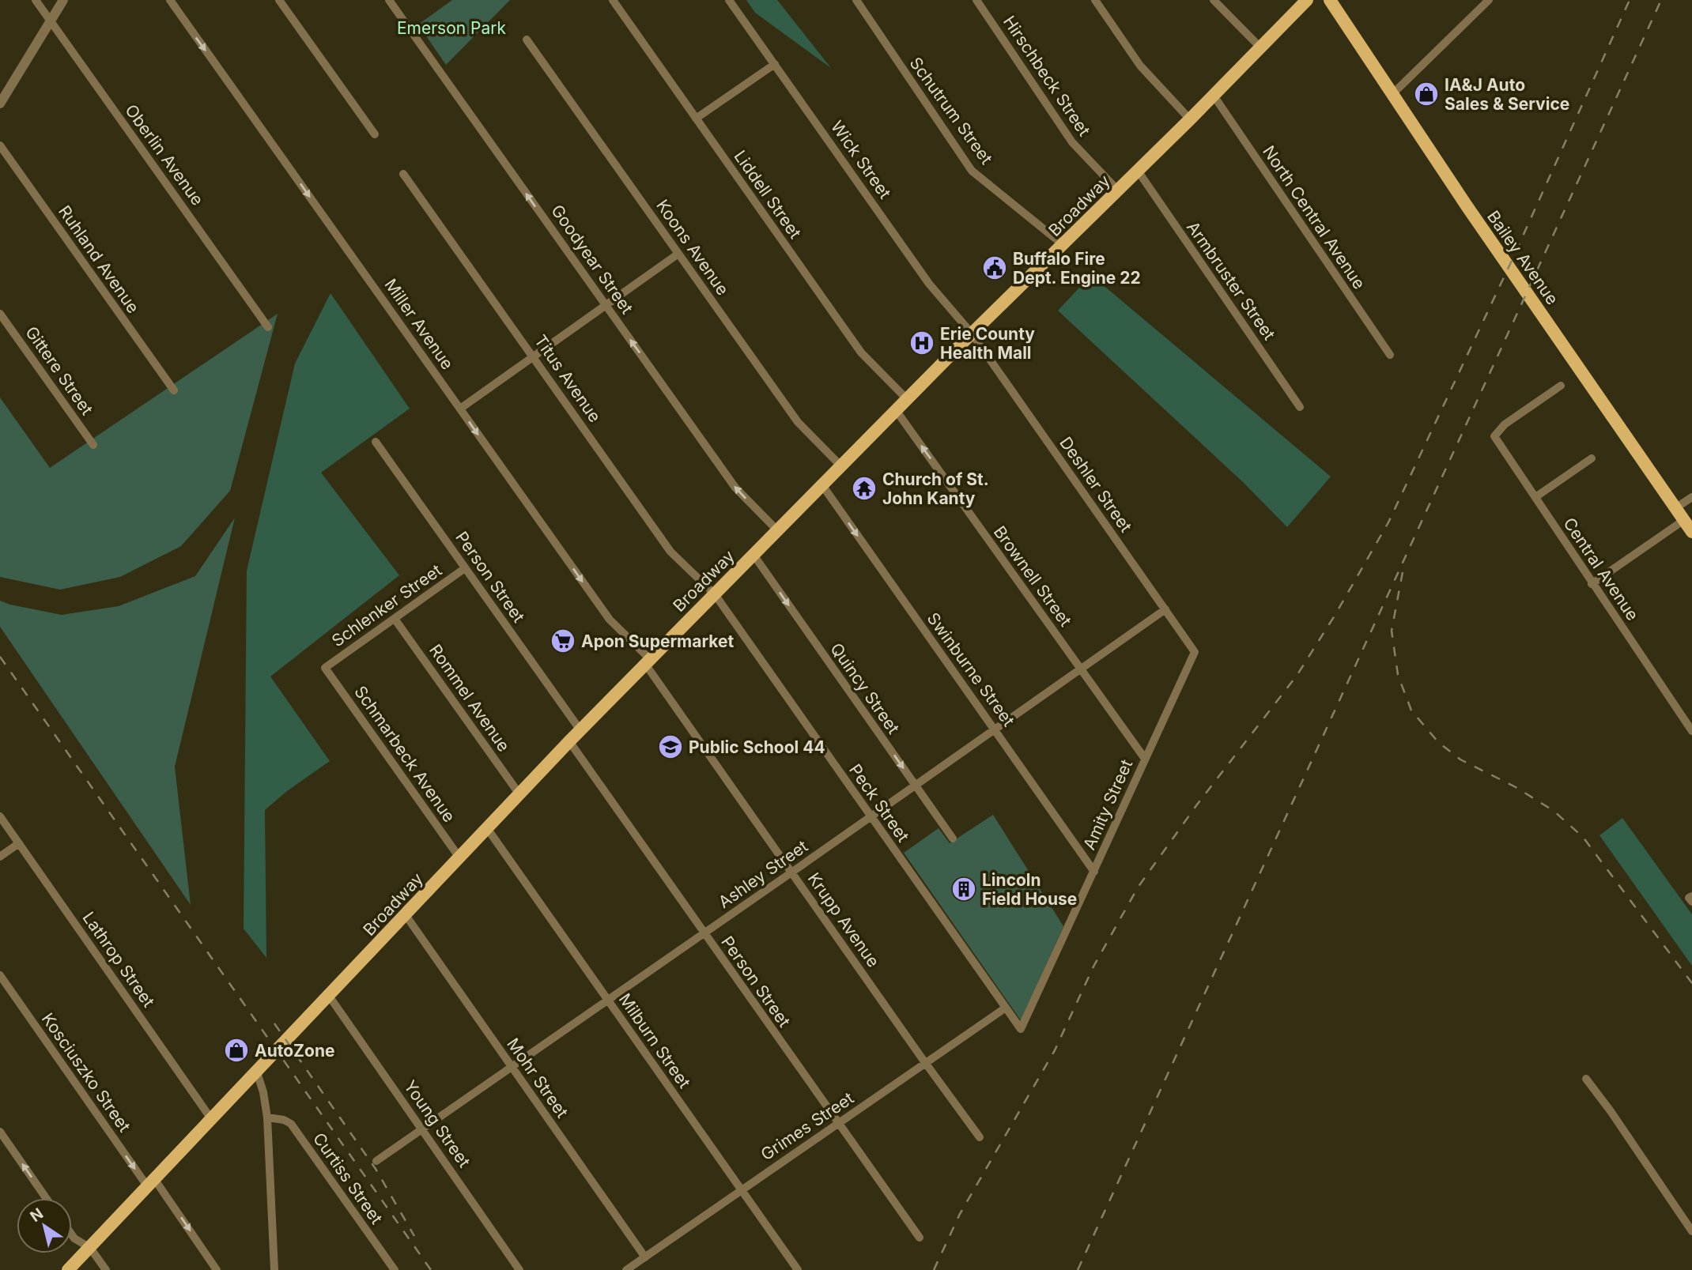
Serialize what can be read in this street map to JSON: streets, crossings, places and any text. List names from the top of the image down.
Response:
{
  "streets": {
    "main road": ["Broadway", "Bailey Avenue"],
    "street": [
      "Hirschbeck Street",
      "Schutrum Street",
      "Oberlin Avenue",
      "Wick Street",
      "Liddell Street",
      "North Central Avenue",
      "Koons Avenue",
      "Ruhland Avenue",
      "Goodyear Street",
      "Armbruster Street",
      "Miller Avenue",
      "Gittere Street",
      "Titus Avenue",
      "Deshler Street",
      "Central Avenue",
      "Brownell Street",
      "Person Street",
      "Schlenker Street",
      "Swinburne Street",
      "Quincy Street",
      "Rommel Avenue",
      "Schmarbeck Avenue",
      "Peck Street",
      "Amity Street",
      "Ashley Street",
      "Krupp Avenue",
      "Lathrop Street",
      "Milburn Street",
      "Kosciuszko Street",
      "Mohr Street",
      "Young Street",
      "Grimes Street",
      "Curtiss Street"
    ]
  },
  "crossings": [
    ["Hirschbeck Street", "Broadway"],
    ["Schutrum Street", "Broadway"],
    ["Wick Street", "Broadway"],
    ["Wick Street", "Deshler Street"],
    ["Liddell Street", "Broadway"],
    ["Broadway", "North Central Avenue"],
    ["Broadway", "Koons Avenue"],
    ["Broadway", "Goodyear Street"],
    ["Broadway", "Armbruster Street"],
    ["Broadway", "Miller Avenue"],
    ["Broadway", "Titus Avenue"],
    ["Broadway", "Deshler Street"],
    ["Broadway", "Brownell Street"],
    ["Broadway", "Person Street"],
    ["Broadway", "Swinburne Street"],
    ["Broadway", "Quincy Street"],
    ["Broadway", "Rommel Avenue"],
    ["Broadway", "Schmarbeck Avenue"],
    ["Broadway", "Peck Street"],
    ["Broadway", "Krupp Avenue"],
    ["Broadway", "Lathrop Street"],
    ["Broadway", "Milburn Street"],
    ["Broadway", "Kosciuszko Street"],
    ["Broadway", "Mohr Street"],
    ["Broadway", "Young Street"],
    ["Miller Avenue", "Krupp Avenue"],
    ["Titus Avenue", "Peck Street"],
    ["Deshler Street", "Amity Street"],
    ["Deshler Street", "Ashley Street"],
    ["Brownell Street", "Amity Street"],
    ["Brownell Street", "Ashley Street"],
    ["Person Street", "Schlenker Street"],
    ["Person Street", "Ashley Street"],
    ["Person Street", "Grimes Street"],
    ["Schlenker Street", "Rommel Avenue"],
    ["Schlenker Street", "Schmarbeck Avenue"],
    ["Swinburne Street", "Amity Street"],
    ["Swinburne Street", "Ashley Street"],
    ["Quincy Street", "Ashley Street"],
    ["Peck Street", "Amity Street"],
    ["Peck Street", "Ashley Street"],
    ["Peck Street", "Grimes Street"],
    ["Ashley Street", "Krupp Avenue"],
    ["Ashley Street", "Milburn Street"],
    ["Ashley Street", "Mohr Street"],
    ["Ashley Street", "Young Street"],
    ["Krupp Avenue", "Grimes Street"],
    ["Milburn Street", "Grimes Street"],
    ["Mohr Street", "Grimes Street"]
  ],
  "one_way": [
    "Goodyear Street",
    "Miller Avenue",
    "Brownell Street",
    "Swinburne Street",
    "Quincy Street",
    "Kosciuszko Street"
  ],
  "parks": ["Emerson Park"],
  "places": {
    "shop": ["IA&J Auto Sales & Service", "AutoZone"],
    "public building": ["Buffalo Fire Dept. Engine 22"],
    "hospital": ["Erie County Health Mall"],
    "temple": ["Church of St. John Kanty"],
    "supermarket": ["Apon Supermarket"],
    "school or university": ["Public School 44"],
    "building": ["Lincoln Field House"]
  },
  "north": "top left"
}
